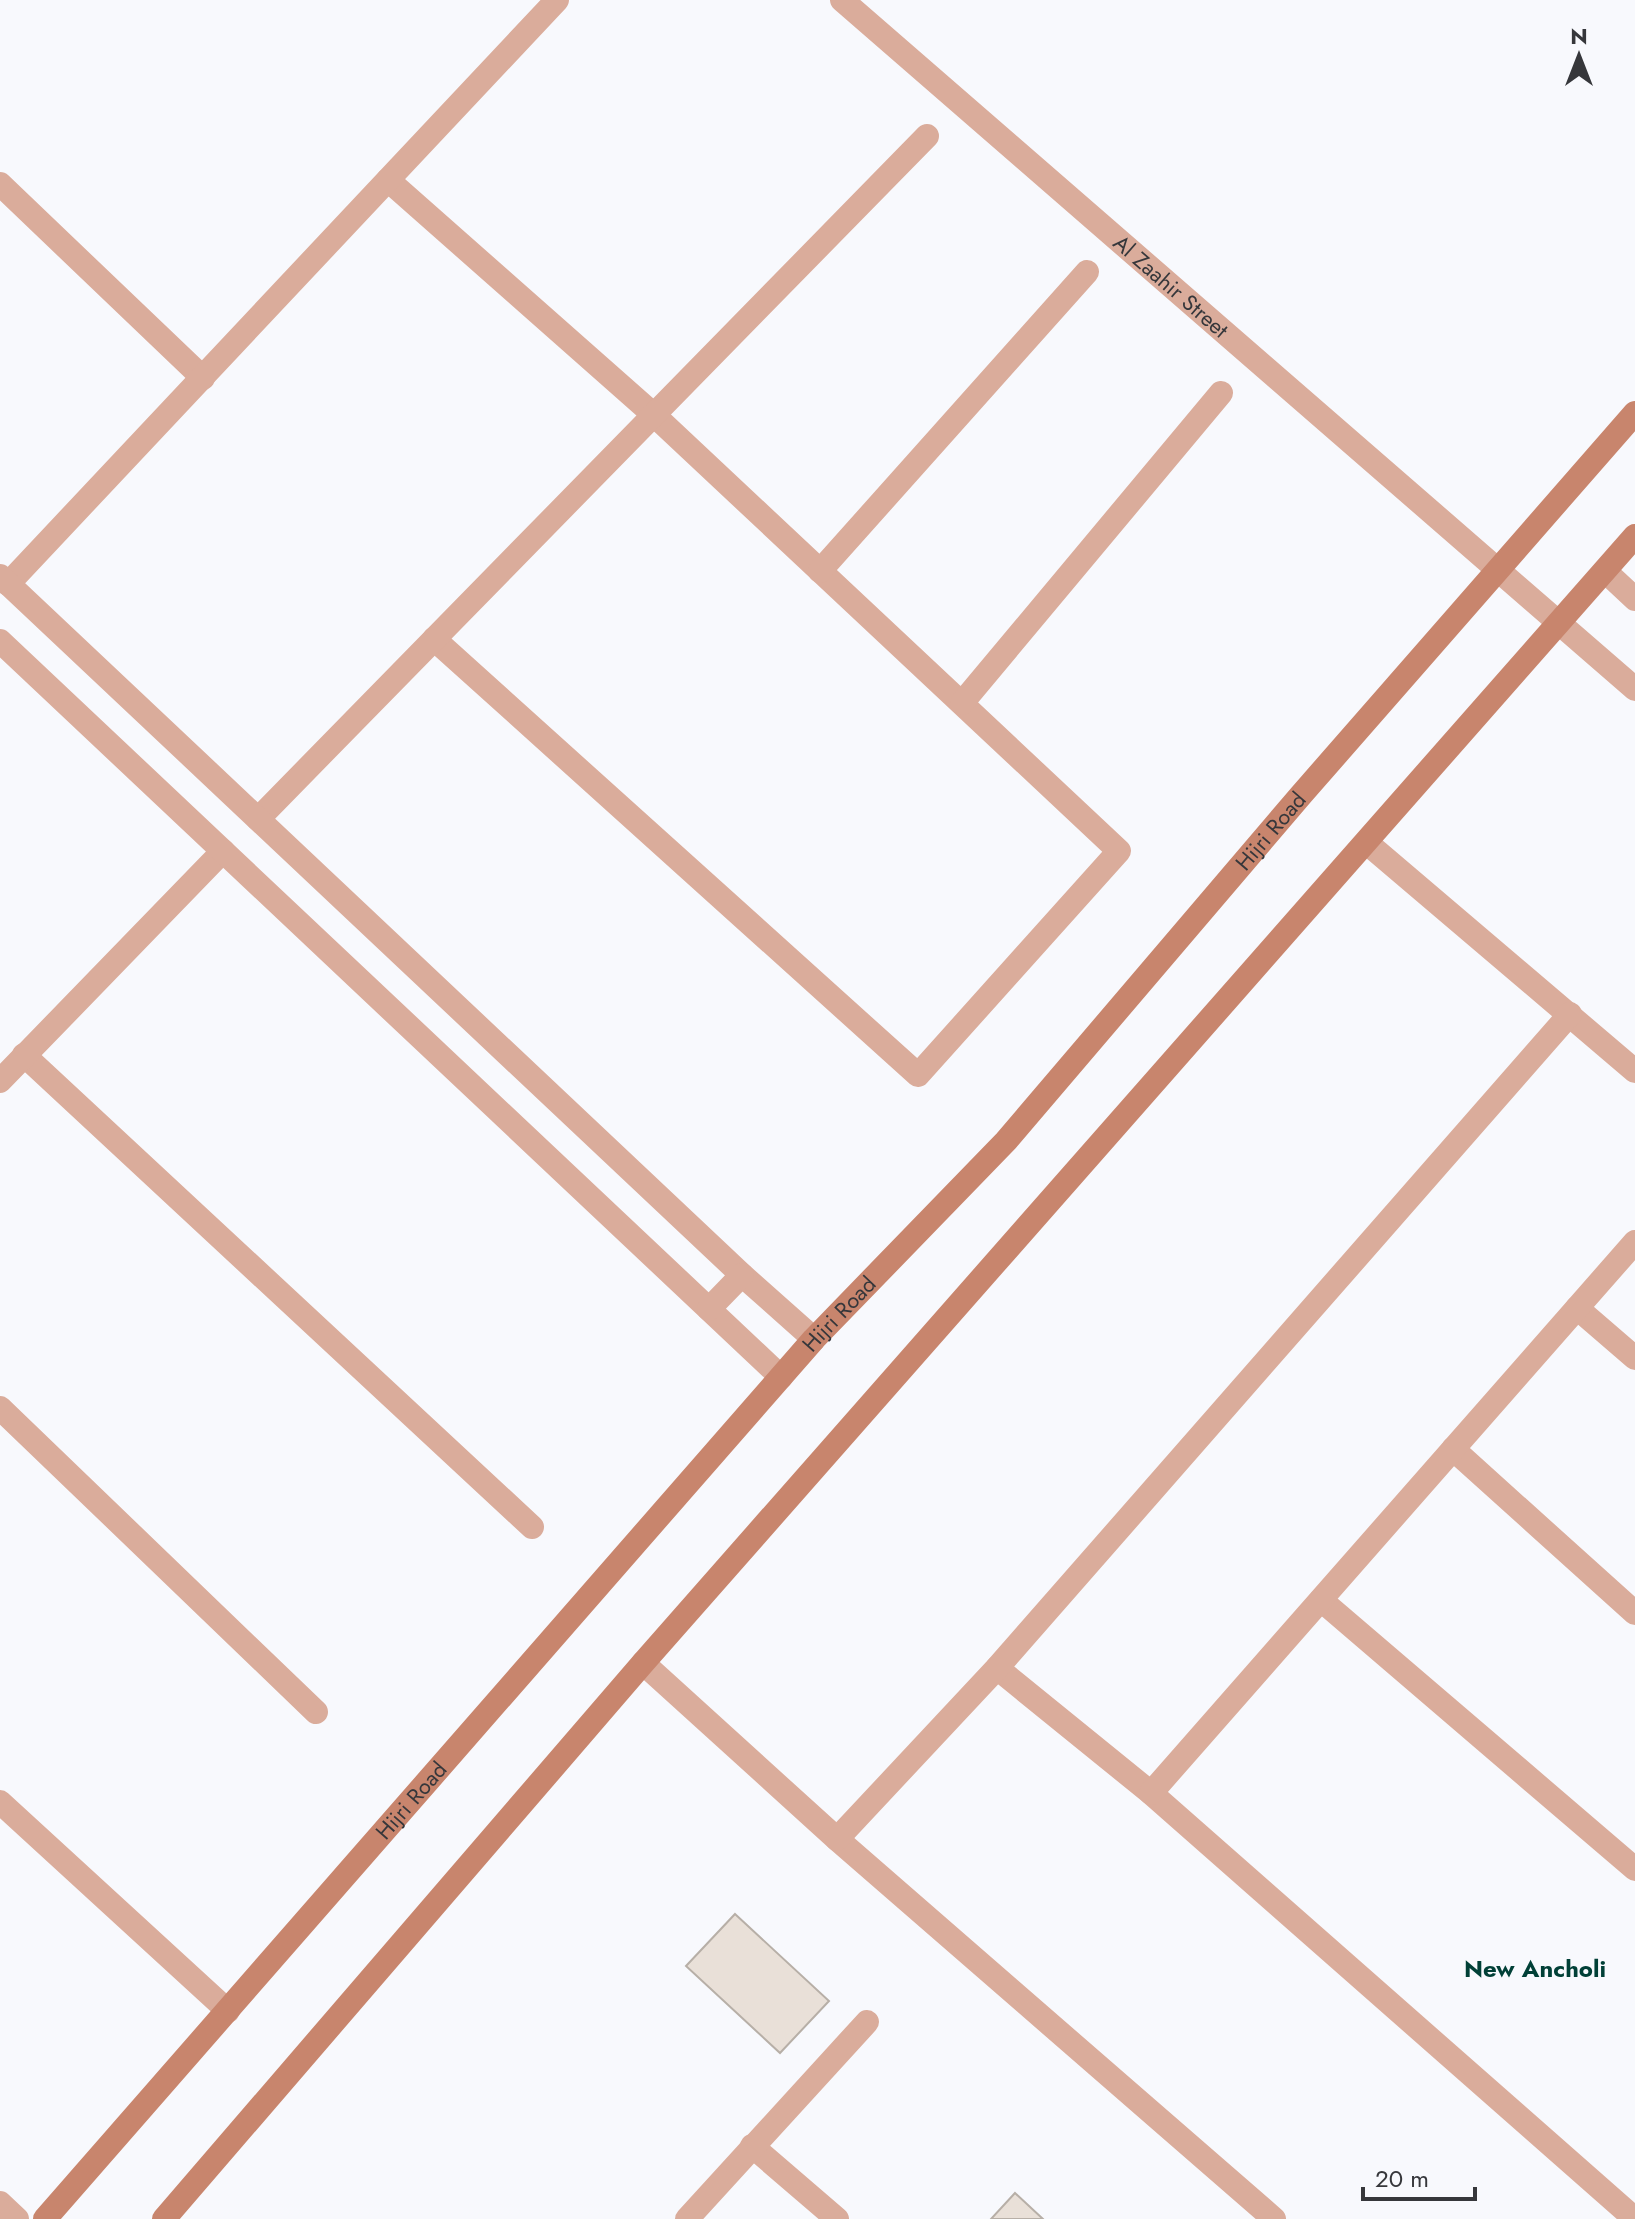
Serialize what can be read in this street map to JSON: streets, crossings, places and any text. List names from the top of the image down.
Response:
{
  "streets": {
    "main road": ["Hijri Road"],
    "street": ["Al Zaahir Street"]
  },
  "crossings": [
    ["Al Zaahir Street", "Hijri Road"]
  ],
  "districts": ["New Ancholi"],
  "scale_bar": "20 m",
  "north": "top"
}
